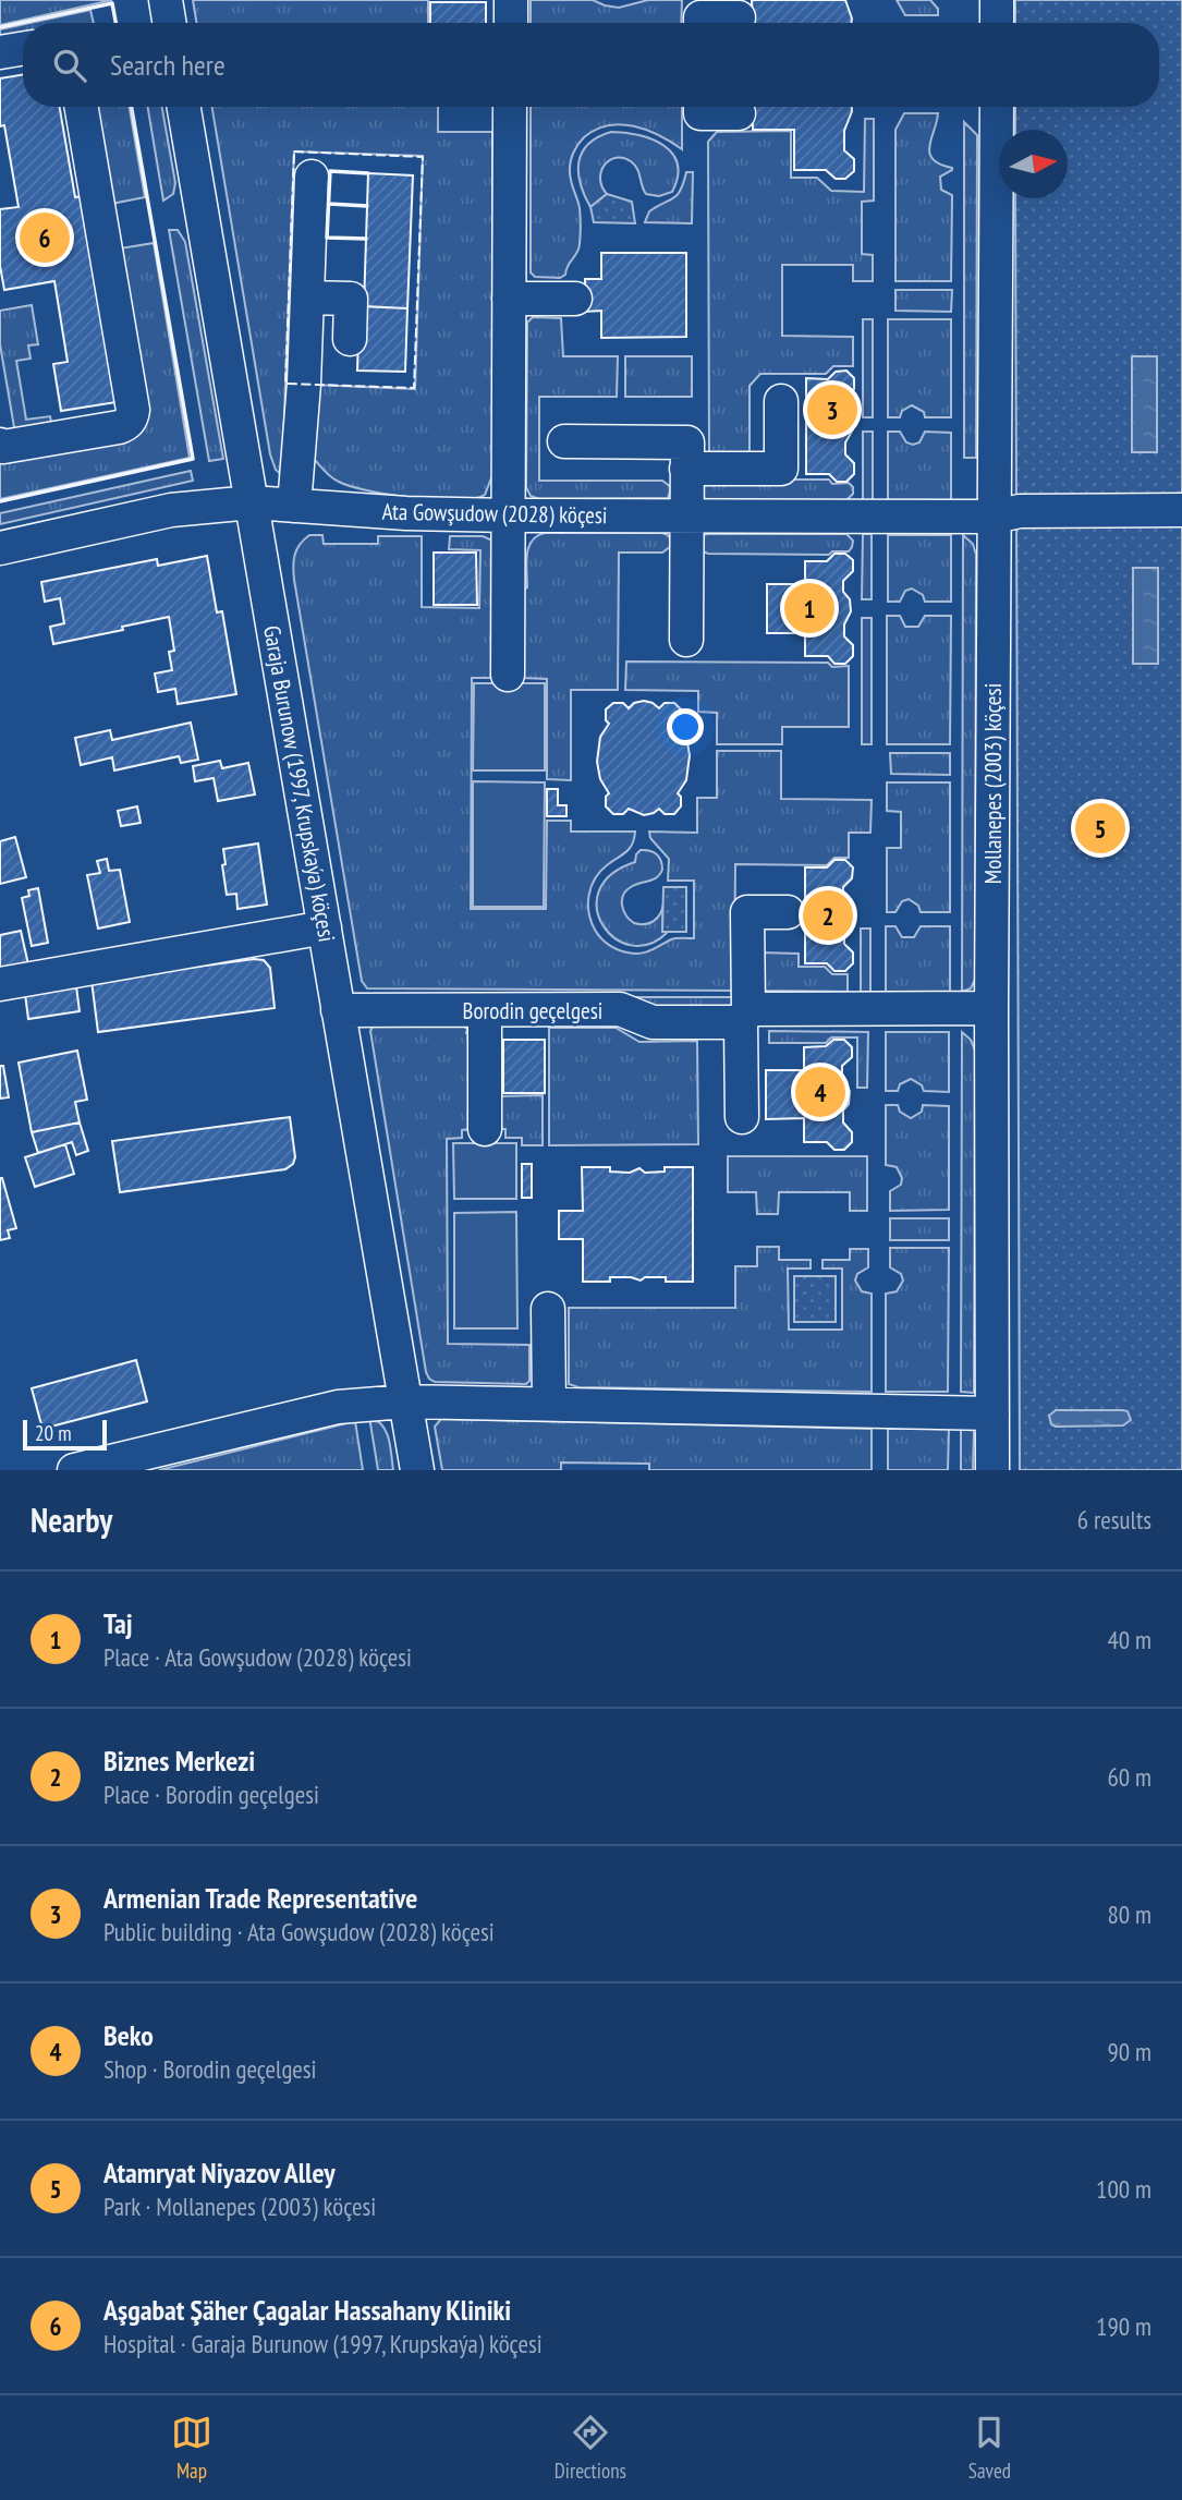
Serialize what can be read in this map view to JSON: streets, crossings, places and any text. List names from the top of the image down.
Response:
{
  "streets": {
    "street": [
      "Ata Gowşudow (2028) köçesi",
      "Garaja Burunow (1997, Krupskaýa) köçesi",
      "Mollanepes (2003) köçesi",
      "Borodin geçelgesi"
    ]
  },
  "crossings": [
    ["Ata Gowşudow (2028) köçesi", "Garaja Burunow (1997, Krupskaýa) köçesi"],
    ["Ata Gowşudow (2028) köçesi", "Mollanepes (2003) köçesi"],
    ["Garaja Burunow (1997, Krupskaýa) köçesi", "Borodin geçelgesi"],
    ["Mollanepes (2003) köçesi", "Borodin geçelgesi"]
  ],
  "scale_bar": "20 m",
  "north": "right",
  "page": {
    "search": "Search here",
    "pins": [
      "6",
      "3",
      "1",
      "5",
      "2",
      "4"
    ],
    "scale": "20 m",
    "heading": ["Nearby", "6 results"],
    "list": [
      {
        "mark": "1",
        "name": "Taj",
        "note": "Place · Ata Gowşudow (2028) köçesi",
        "value": "40 m"
      },
      {
        "mark": "2",
        "name": "Biznes Merkezi",
        "note": "Place · Borodin geçelgesi",
        "value": "60 m"
      },
      {
        "mark": "3",
        "name": "Armenian Trade Representative",
        "note": "Public building · Ata Gowşudow (2028) köçesi",
        "value": "80 m"
      },
      {
        "mark": "4",
        "name": "Beko",
        "note": "Shop · Borodin geçelgesi",
        "value": "90 m"
      },
      {
        "mark": "5",
        "name": "Atamryat Niyazov Alley",
        "note": "Park · Mollanepes (2003) köçesi",
        "value": "100 m"
      },
      {
        "mark": "6",
        "name": "Aşgabat Şäher Çagalar Hassahany Kliniki",
        "note": "Hospital · Garaja Burunow (1997, Krupskaýa) köçesi",
        "value": "190 m"
      }
    ],
    "nav": ["Map", "Directions", "Saved"]
  }
}
